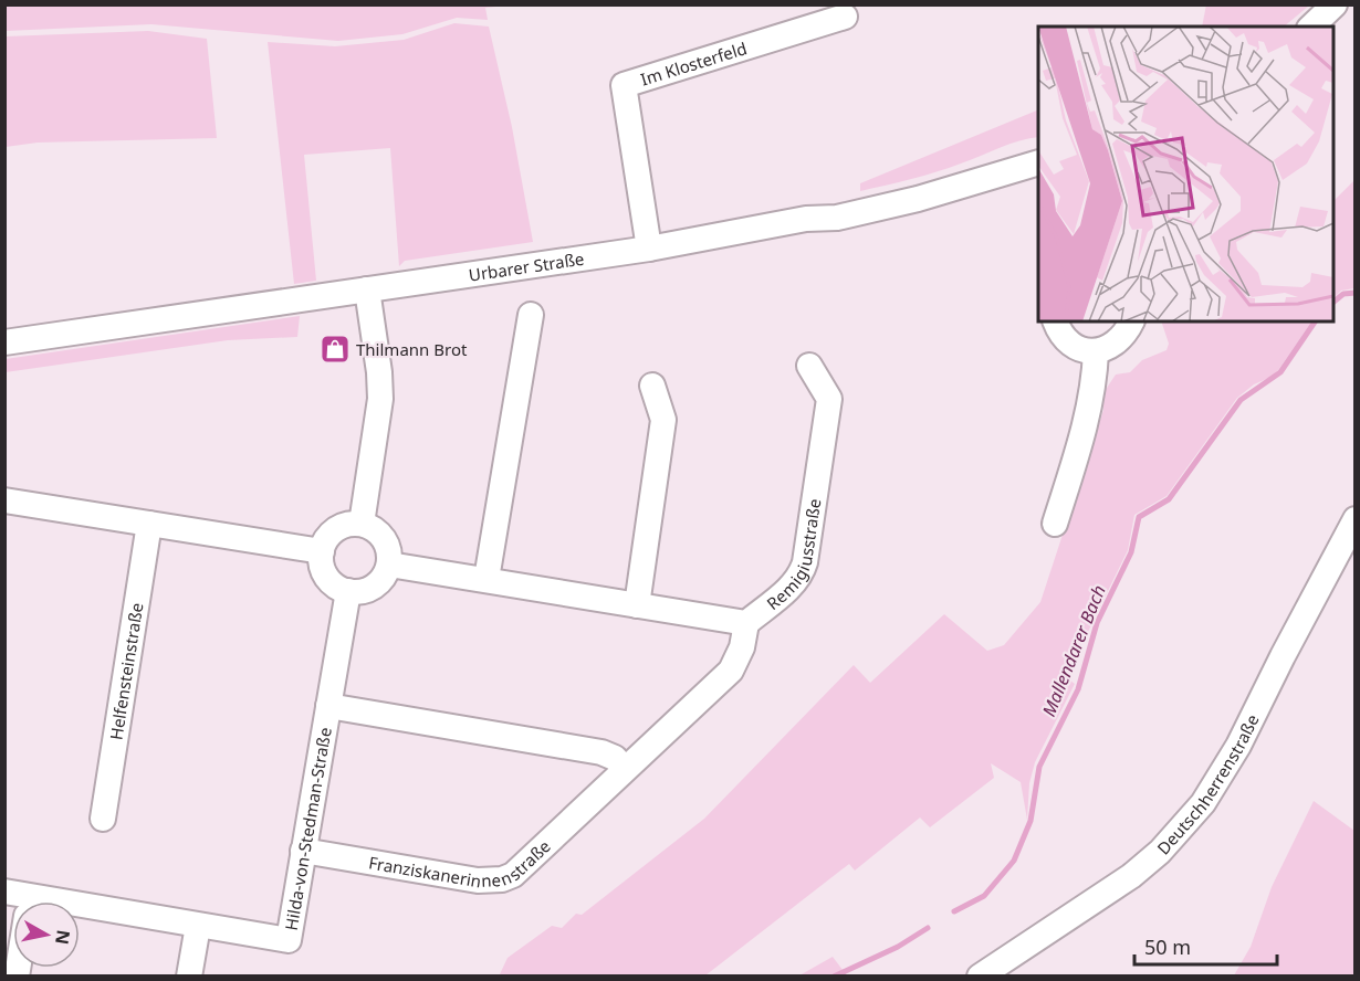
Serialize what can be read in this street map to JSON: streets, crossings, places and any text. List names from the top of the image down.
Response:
{
  "streets": {
    "street": [
      "Im Klosterfeld",
      "Urbarer Straße",
      "Remigiusstraße",
      "Helfensteinstraße",
      "Deutschherrenstraße",
      "Hilda-von-Stedman-Straße",
      "Franziskanerinnenstraße"
    ]
  },
  "crossings": [
    ["Im Klosterfeld", "Urbarer Straße"],
    ["Remigiusstraße", "Hilda-von-Stedman-Straße"],
    ["Remigiusstraße", "Franziskanerinnenstraße"],
    ["Hilda-von-Stedman-Straße", "Franziskanerinnenstraße"]
  ],
  "water": ["Mallendarer Bach"],
  "places": {
    "shop": ["Thilmann Brot"]
  },
  "scale_bar": "50 m",
  "north": "right"
}
